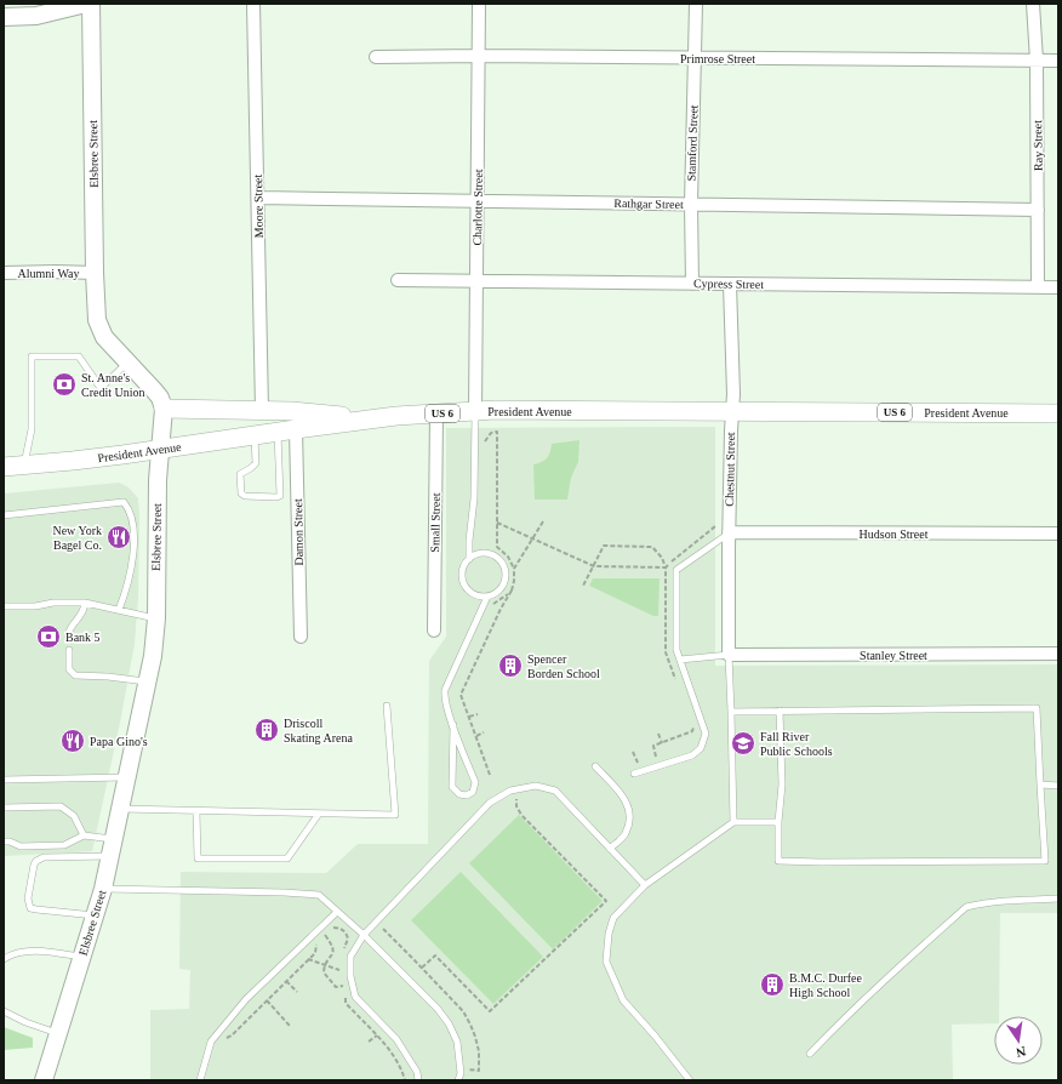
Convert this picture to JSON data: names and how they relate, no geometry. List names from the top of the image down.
{
  "streets": {
    "main road": ["President Avenue", "US 6"],
    "street": [
      "Primrose Street",
      "Stamford Street",
      "Ray Street",
      "Elsbree Street",
      "Rathgar Street",
      "Moore Street",
      "Charlotte Street",
      "Alumni Way",
      "Cypress Street",
      "Chestnut Street",
      "Small Street",
      "Damon Street",
      "Hudson Street",
      "Stanley Street"
    ]
  },
  "crossings": [
    ["Primrose Street", "Stamford Street"],
    ["Primrose Street", "Ray Street"],
    ["Primrose Street", "Charlotte Street"],
    ["Stamford Street", "Rathgar Street"],
    ["Stamford Street", "Cypress Street"],
    ["Ray Street", "Rathgar Street"],
    ["Ray Street", "Cypress Street"],
    ["Elsbree Street", "Alumni Way"],
    ["Elsbree Street", "President Avenue"],
    ["Rathgar Street", "Moore Street"],
    ["Rathgar Street", "Charlotte Street"],
    ["Charlotte Street", "Cypress Street"],
    ["Charlotte Street", "President Avenue"],
    ["Cypress Street", "Chestnut Street"],
    ["President Avenue", "Chestnut Street"],
    ["President Avenue", "Small Street"],
    ["President Avenue", "Damon Street"],
    ["Chestnut Street", "Hudson Street"],
    ["Chestnut Street", "Stanley Street"]
  ],
  "places": {
    "bank": ["St. Anne's Credit Union", "Bank 5"],
    "restaurant": ["New York Bagel Co.", "Papa Gino's"],
    "building": ["Spencer Borden School", "Driscoll Skating Arena", "B.M.C. Durfee High School"],
    "school or university": ["Fall River Public Schools"]
  },
  "north": "bottom"
}
